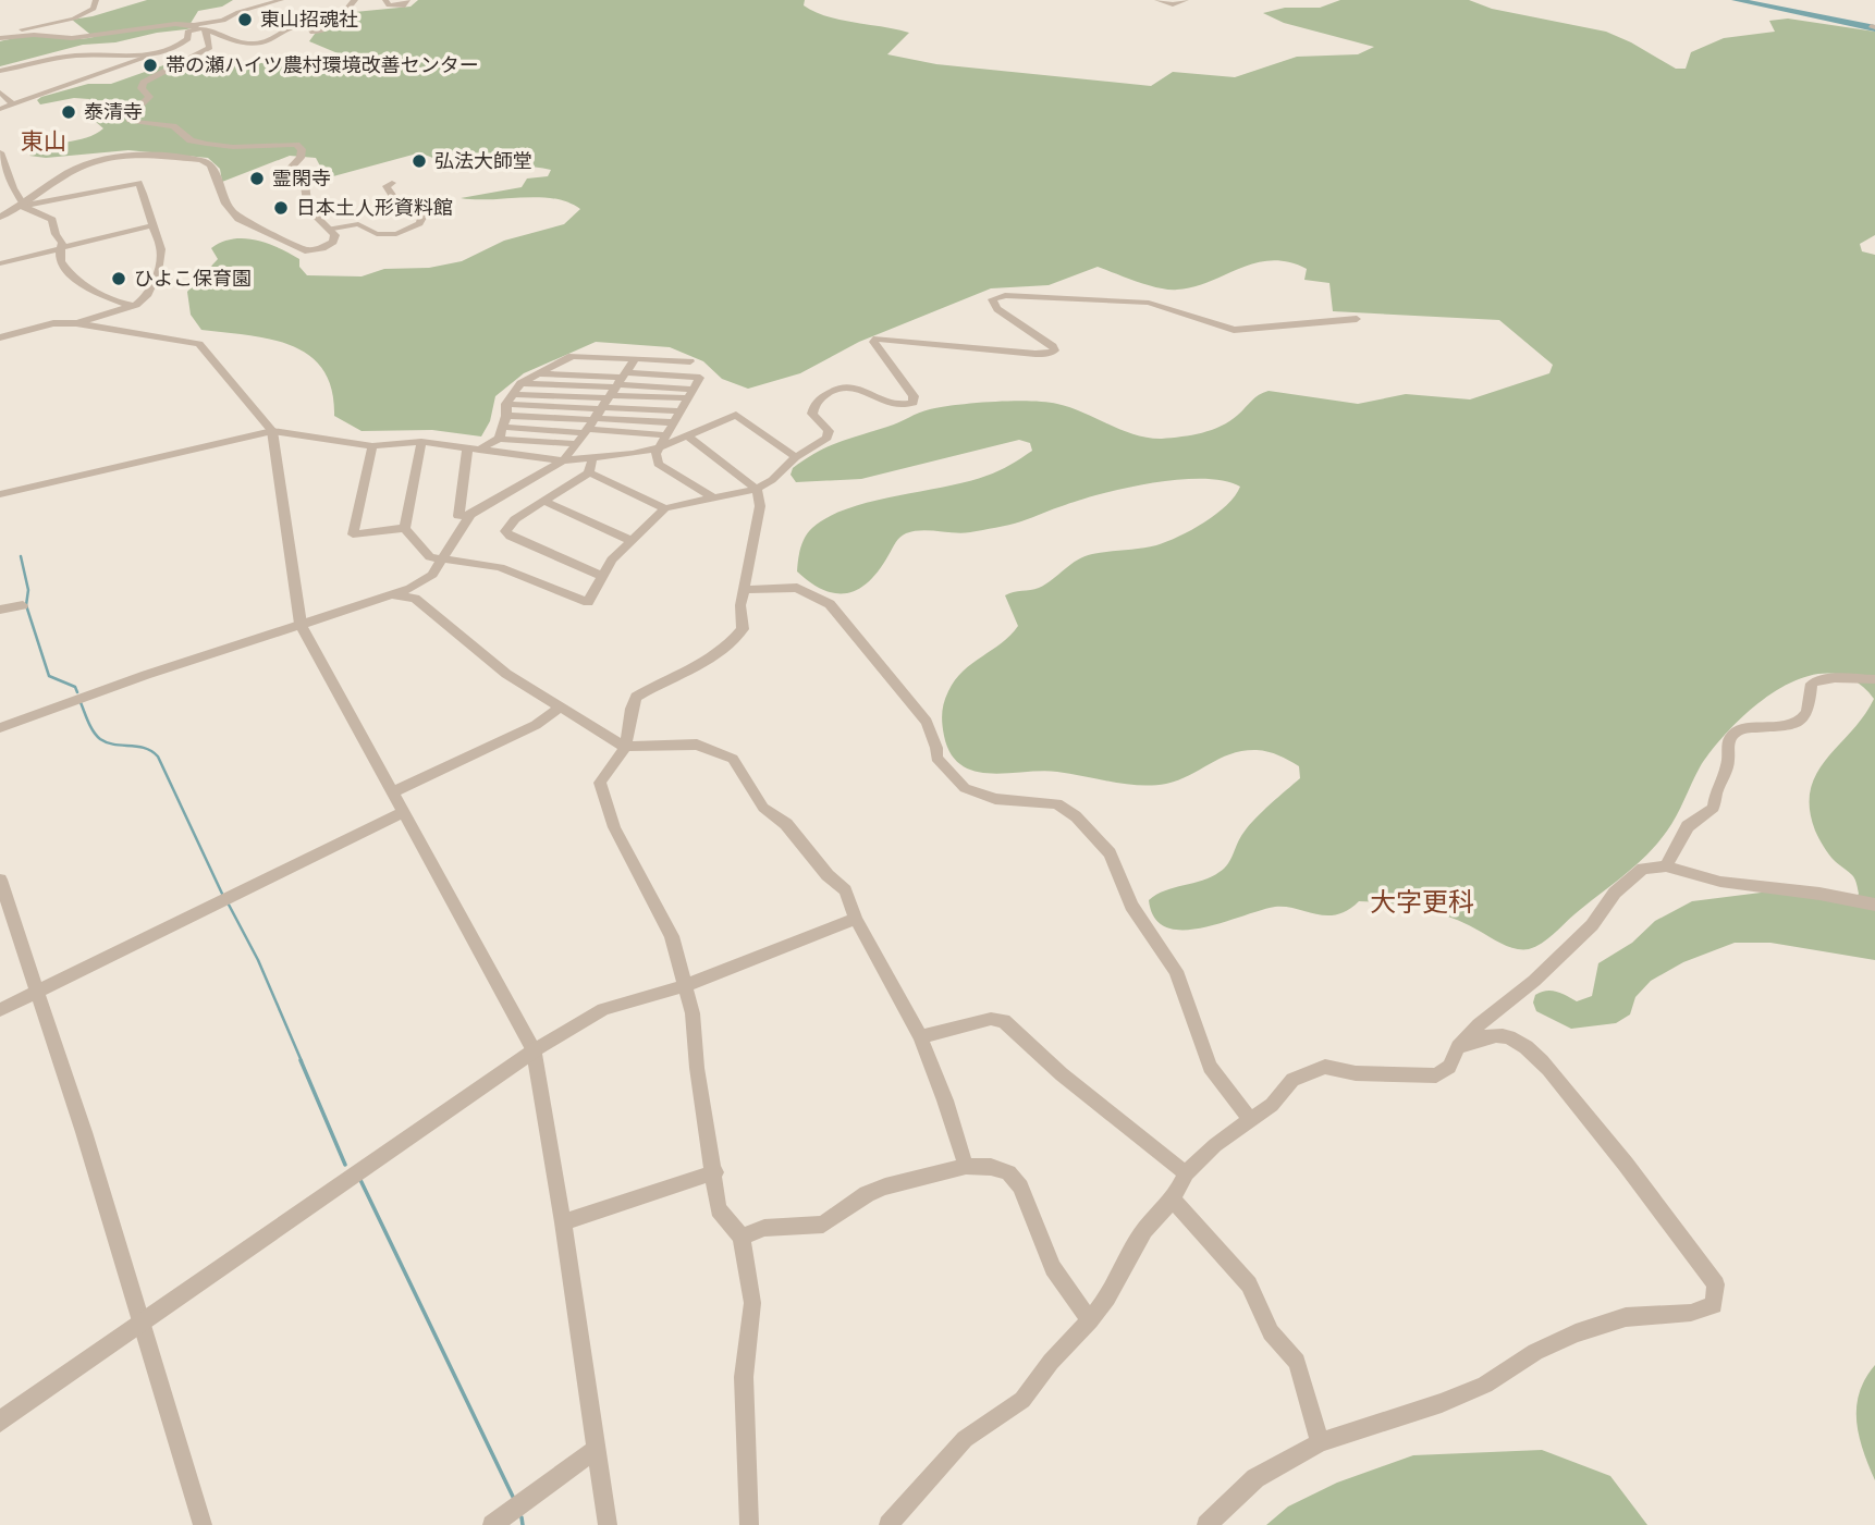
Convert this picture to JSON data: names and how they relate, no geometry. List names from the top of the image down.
{
  "districts": ["東山", "大字更科"],
  "places": [
    "東山招魂社",
    "帯の瀬ハイツ農村環境改善センター",
    "泰清寺",
    "弘法大師堂",
    "霊閑寺",
    "日本土人形資料館",
    "ひよこ保育園"
  ]
}
